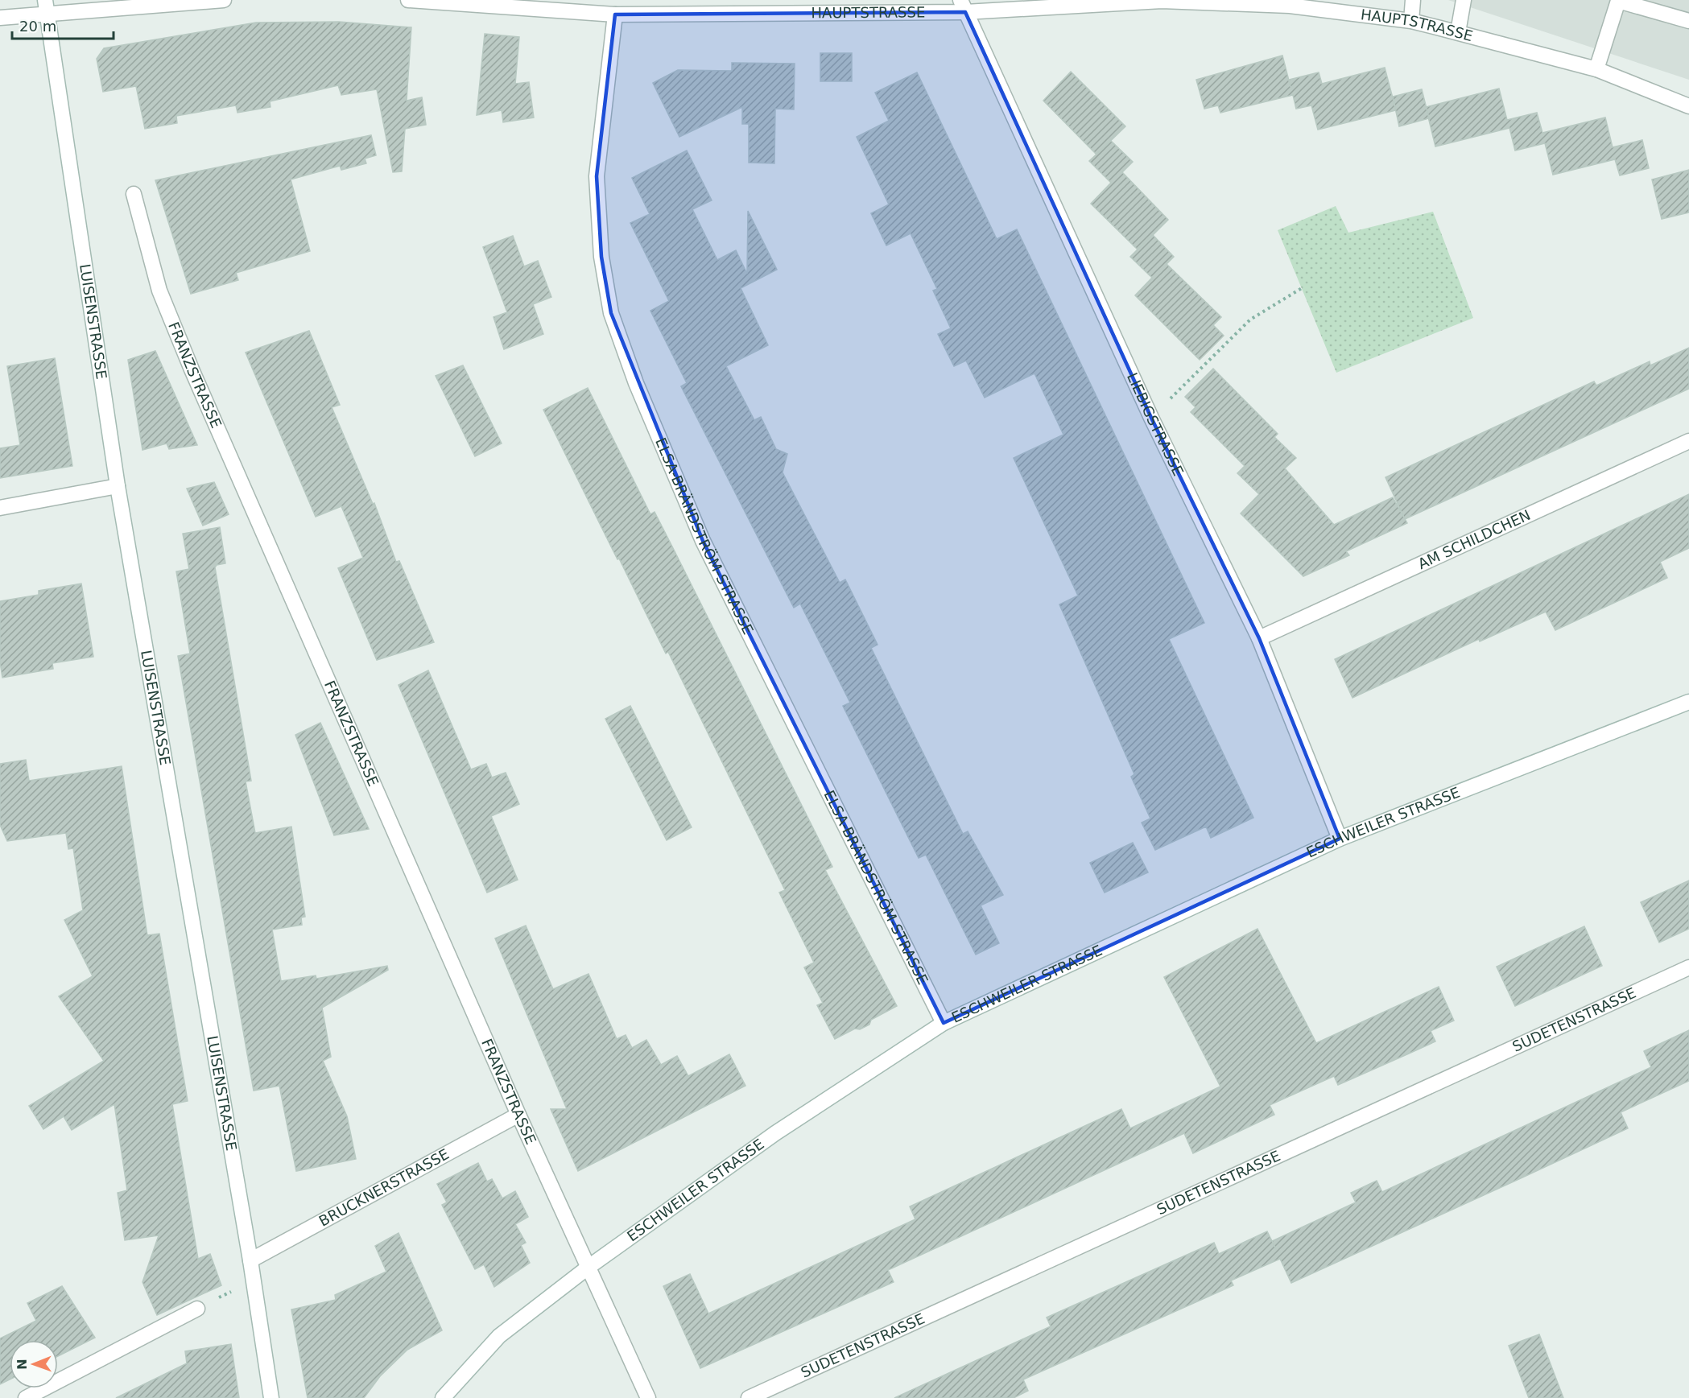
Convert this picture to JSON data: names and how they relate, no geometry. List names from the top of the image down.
{
  "streets": {
    "street": [
      "HAUPTSTRASSE",
      "LUISENSTRASSE",
      "FRANZSTRASSE",
      "LIEBIGSTRASSE",
      "ELSA-BRÄNDSTRÖM-STRASSE",
      "AM SCHILDCHEN",
      "ESCHWEILER STRASSE",
      "SUDETENSTRASSE",
      "BRUCKNERSTRASSE"
    ]
  },
  "crossings": [
    ["HAUPTSTRASSE", "LIEBIGSTRASSE"],
    ["HAUPTSTRASSE", "ELSA-BRÄNDSTRÖM-STRASSE"],
    ["LUISENSTRASSE", "BRUCKNERSTRASSE"],
    ["FRANZSTRASSE", "ESCHWEILER STRASSE"],
    ["FRANZSTRASSE", "BRUCKNERSTRASSE"],
    ["LIEBIGSTRASSE", "AM SCHILDCHEN"],
    ["LIEBIGSTRASSE", "ESCHWEILER STRASSE"],
    ["ELSA-BRÄNDSTRÖM-STRASSE", "ESCHWEILER STRASSE"]
  ],
  "scale_bar": "20 m",
  "north": "left"
}
